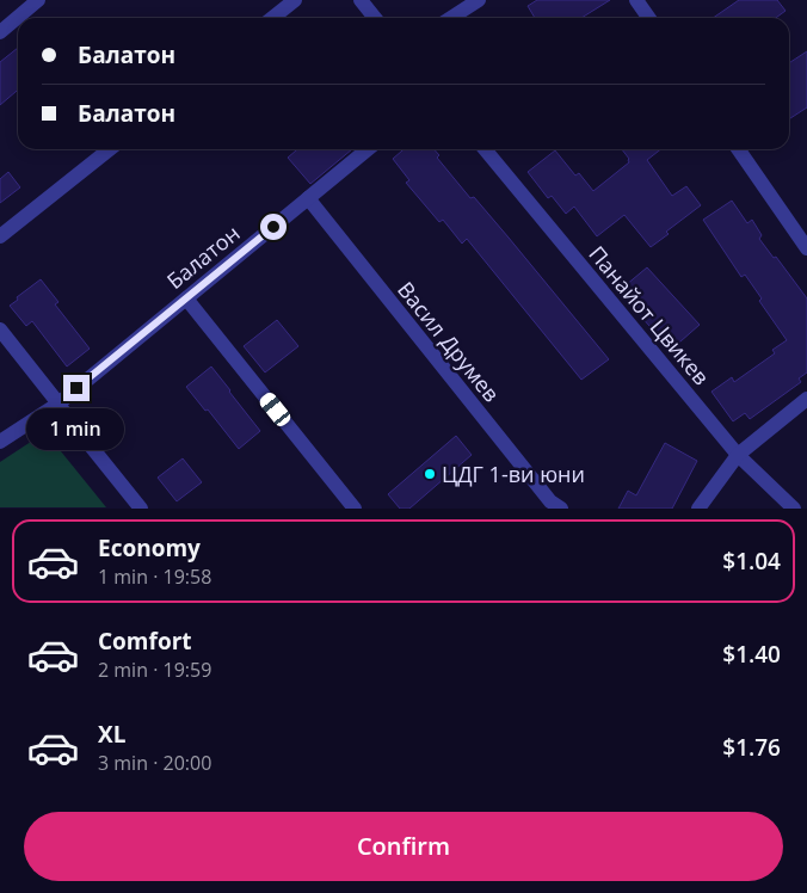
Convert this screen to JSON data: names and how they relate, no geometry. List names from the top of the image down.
{
  "streets": {
    "street": ["Балатон", "Панайот Цвикев", "Васил Друмев"]
  },
  "crossings": [
    ["Балатон", "Васил Друмев"]
  ],
  "places": ["ЦДГ 1-ви юни"],
  "page": {
    "banner": ["Балатон", "Балатон"],
    "bubble": "1 min",
    "list": [
      {
        "name": "Economy",
        "note": "1 min · 19:58",
        "value": "$1.04"
      },
      {
        "name": "Comfort",
        "note": "2 min · 19:59",
        "value": "$1.40"
      },
      {
        "name": "XL",
        "note": "3 min · 20:00",
        "value": "$1.76"
      }
    ],
    "buttons": "Confirm"
  }
}
